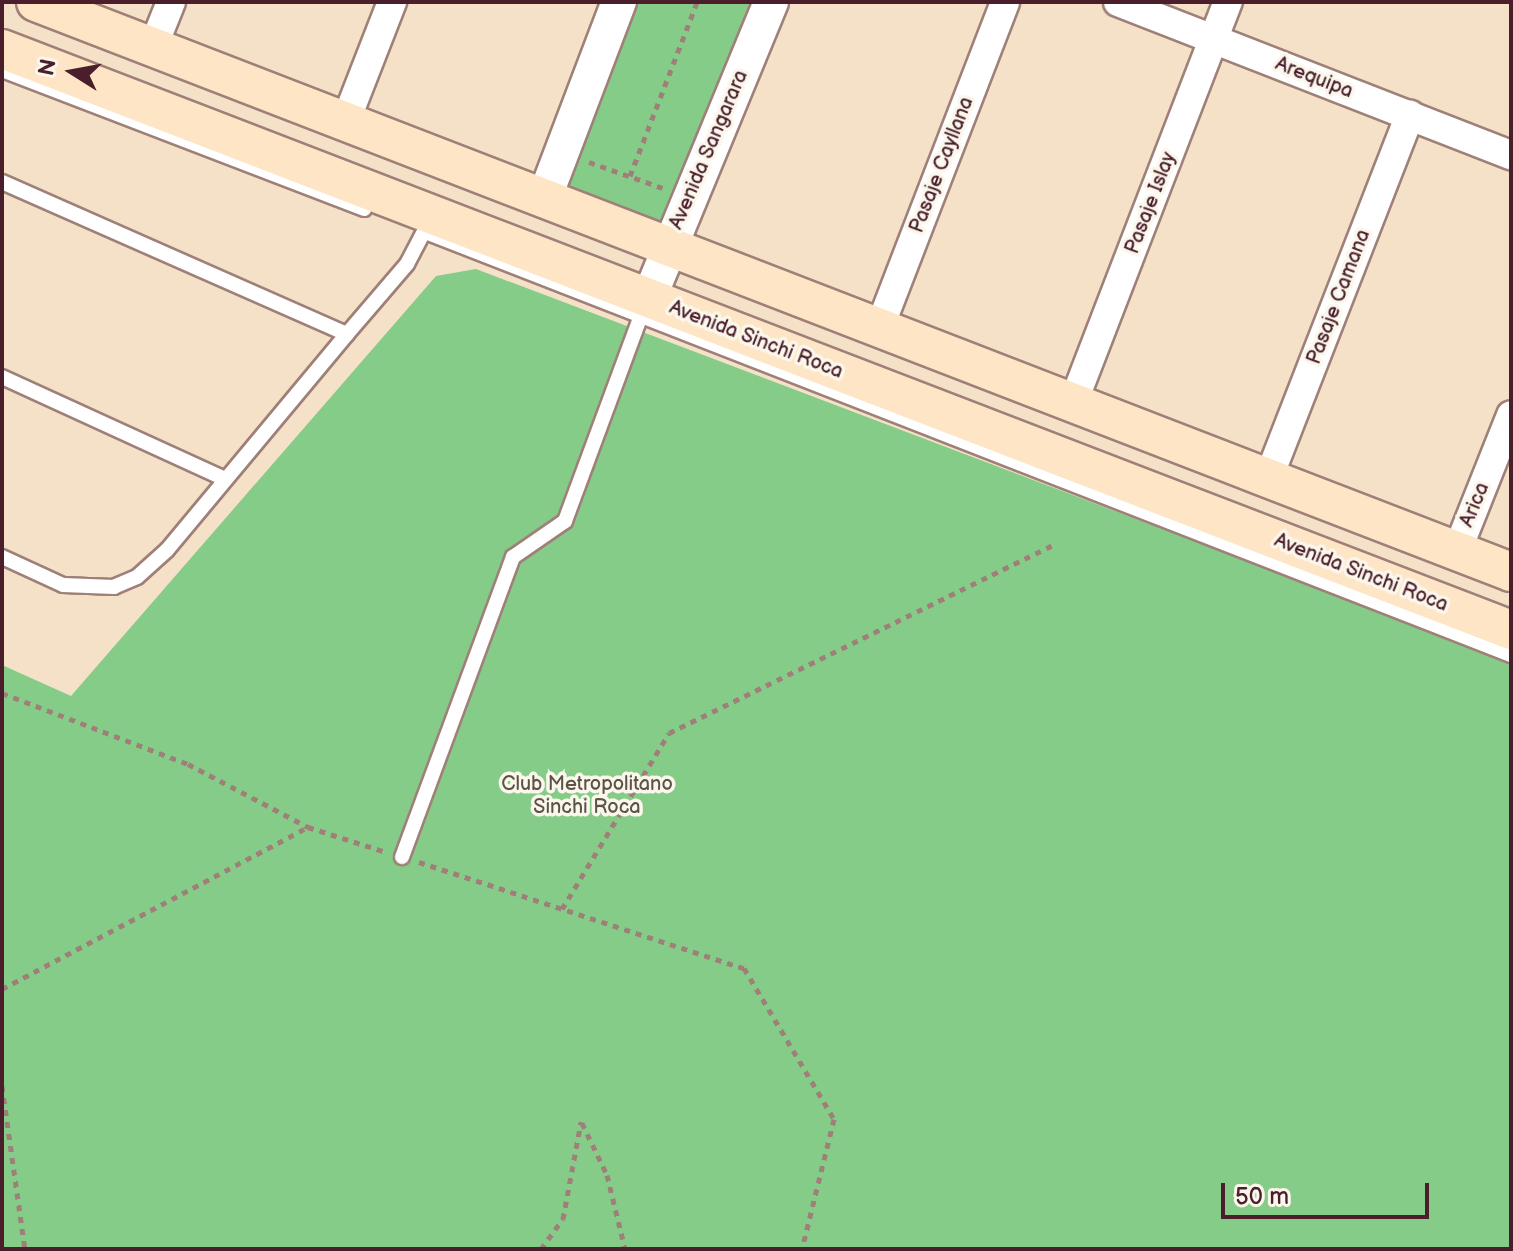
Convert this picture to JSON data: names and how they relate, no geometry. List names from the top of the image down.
{
  "streets": {
    "main road": ["Avenida Sinchi Roca"],
    "street": [
      "Arequipa",
      "Avenida Sangarara",
      "Pasaje Cayllana",
      "Pasaje Islay",
      "Pasaje Camana",
      "Arica"
    ]
  },
  "crossings": [
    ["Arequipa", "Pasaje Islay"],
    ["Arequipa", "Pasaje Camana"],
    ["Avenida Sangarara", "Avenida Sinchi Roca"]
  ],
  "parks": ["Club Metropolitano Sinchi Roca"],
  "scale_bar": "50 m",
  "north": "left"
}
